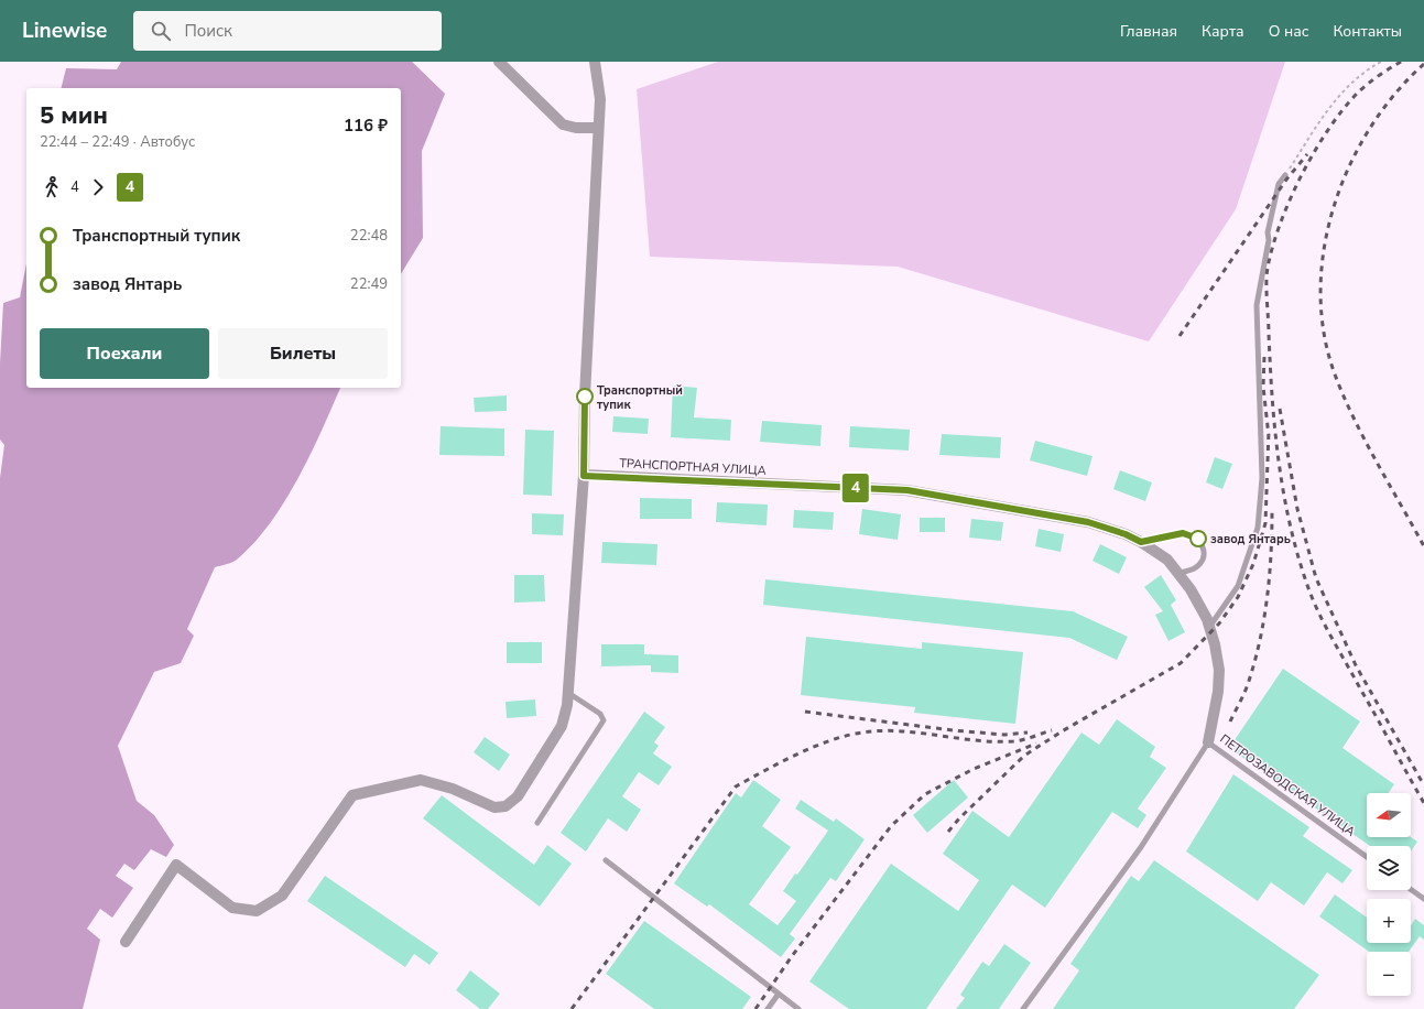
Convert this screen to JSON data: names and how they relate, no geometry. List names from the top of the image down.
{
  "streets": {
    "street": ["ТРАНСПОРТНАЯ УЛИЦА"],
    "lane": ["ПЕТРОЗАВОДСКАЯ УЛИЦА"]
  },
  "places": ["Транспортный тупик", "завод Янтарь"],
  "lines": ["bus line 4"],
  "north": "left",
  "page": {
    "header": "Linewise",
    "search": "Поиск",
    "nav": [
      "Главная",
      "Карта",
      "О нас",
      "Контакты"
    ],
    "on_map": "4",
    "heading": ["5 мин", "22:44 – 22:49 · Автобус", "116 ₽"],
    "legs": ["4", "4"],
    "list": [
      {
        "name": "Транспортный тупик",
        "value": "22:48"
      },
      {
        "name": "завод Янтарь",
        "value": "22:49"
      }
    ],
    "buttons": ["Поехали", "Билеты"],
    "map_buttons": ["+", "−"]
  }
}
